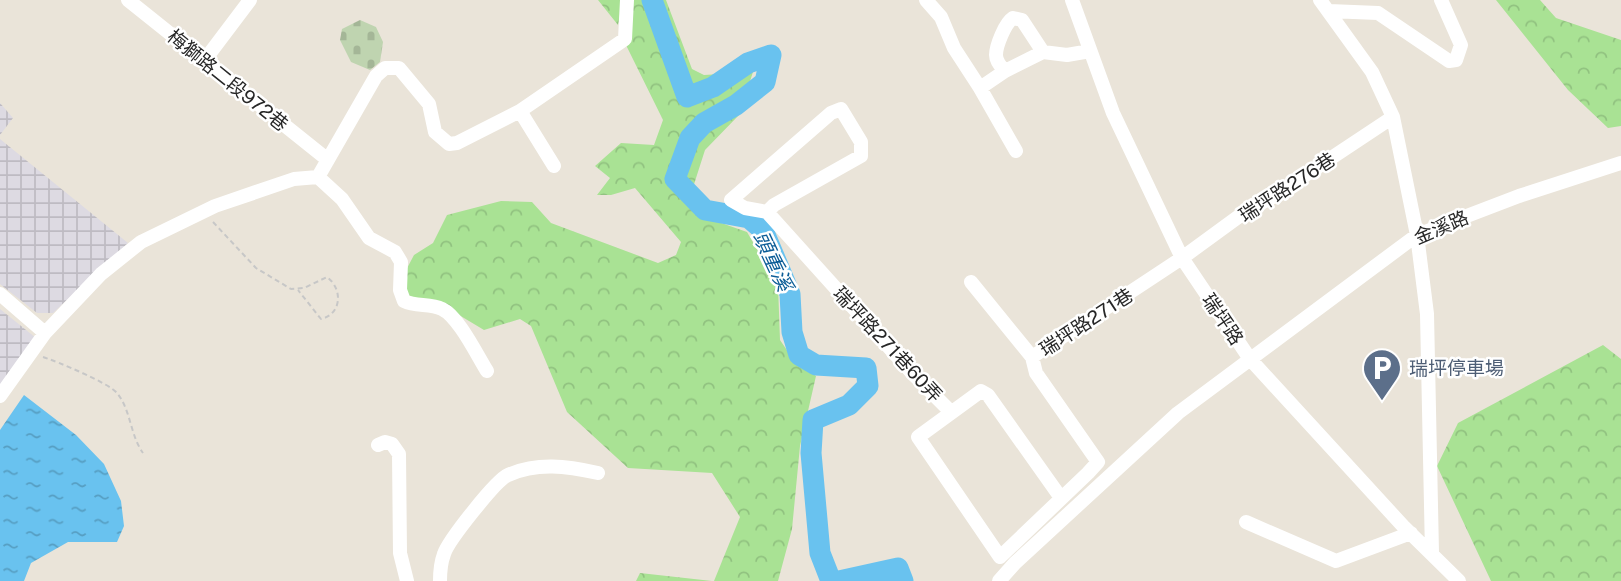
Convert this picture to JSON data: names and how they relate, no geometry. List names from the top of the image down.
{
  "streets": {
    "street": [
      "梅獅路二段972巷",
      "瑞坪路276巷",
      "金溪路",
      "瑞坪路",
      "瑞坪路271巷",
      "瑞坪路271巷60弄"
    ]
  },
  "crossings": [
    ["瑞坪路276巷", "瑞坪路"],
    ["瑞坪路276巷", "瑞坪路271巷"],
    ["金溪路", "瑞坪路"],
    ["瑞坪路", "瑞坪路271巷"],
    ["瑞坪路271巷", "瑞坪路271巷60弄"]
  ],
  "water": ["頭重溪"],
  "places": {
    "parking": ["瑞坪停車場"]
  }
}
